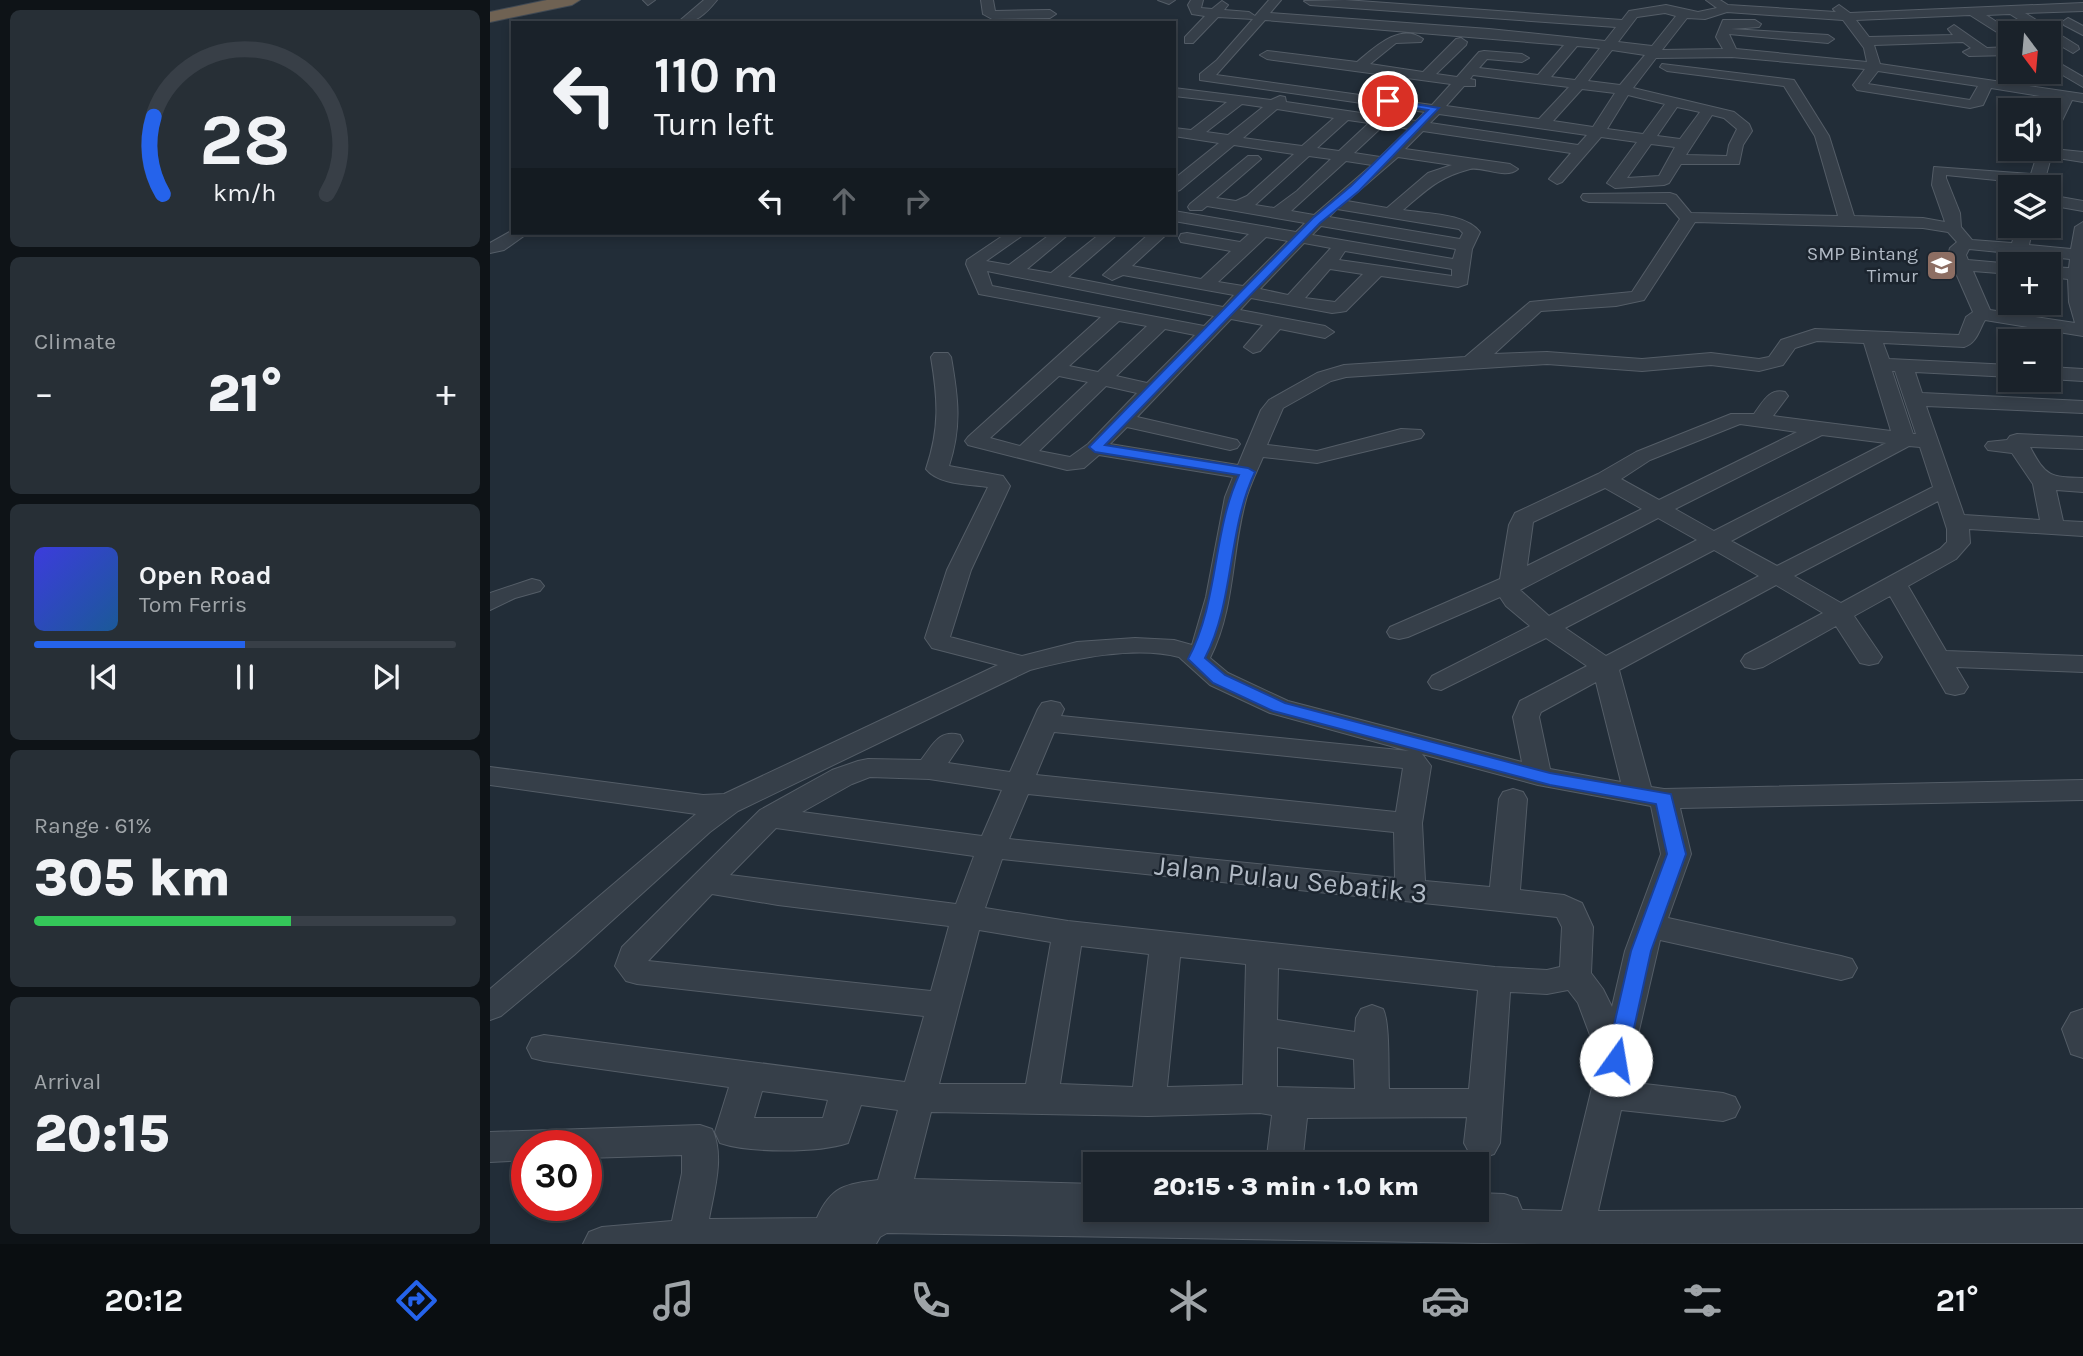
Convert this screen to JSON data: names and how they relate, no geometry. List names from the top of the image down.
{
  "streets": {
    "street": ["Jalan Pulau Sebatik 3"]
  },
  "places": {
    "school or university": ["SMP Bintang Timur"]
  },
  "north": "bottom",
  "page": {
    "map_buttons": ["+", "−"],
    "turn": ["110 m", "Turn left"],
    "tile": [
      "Climate",
      ["Range · 61%", "305 km"],
      ["Arrival", "20:15"]
    ],
    "heat": ["−", "21°", "+"],
    "song": ["Open Road", "Tom Ferris"],
    "limit": "30",
    "trip": "20:15 · 3 min · 1.0 km",
    "tabs": ["20:12", "21°"],
    "gauge": ["28", "km/h"]
  }
}
